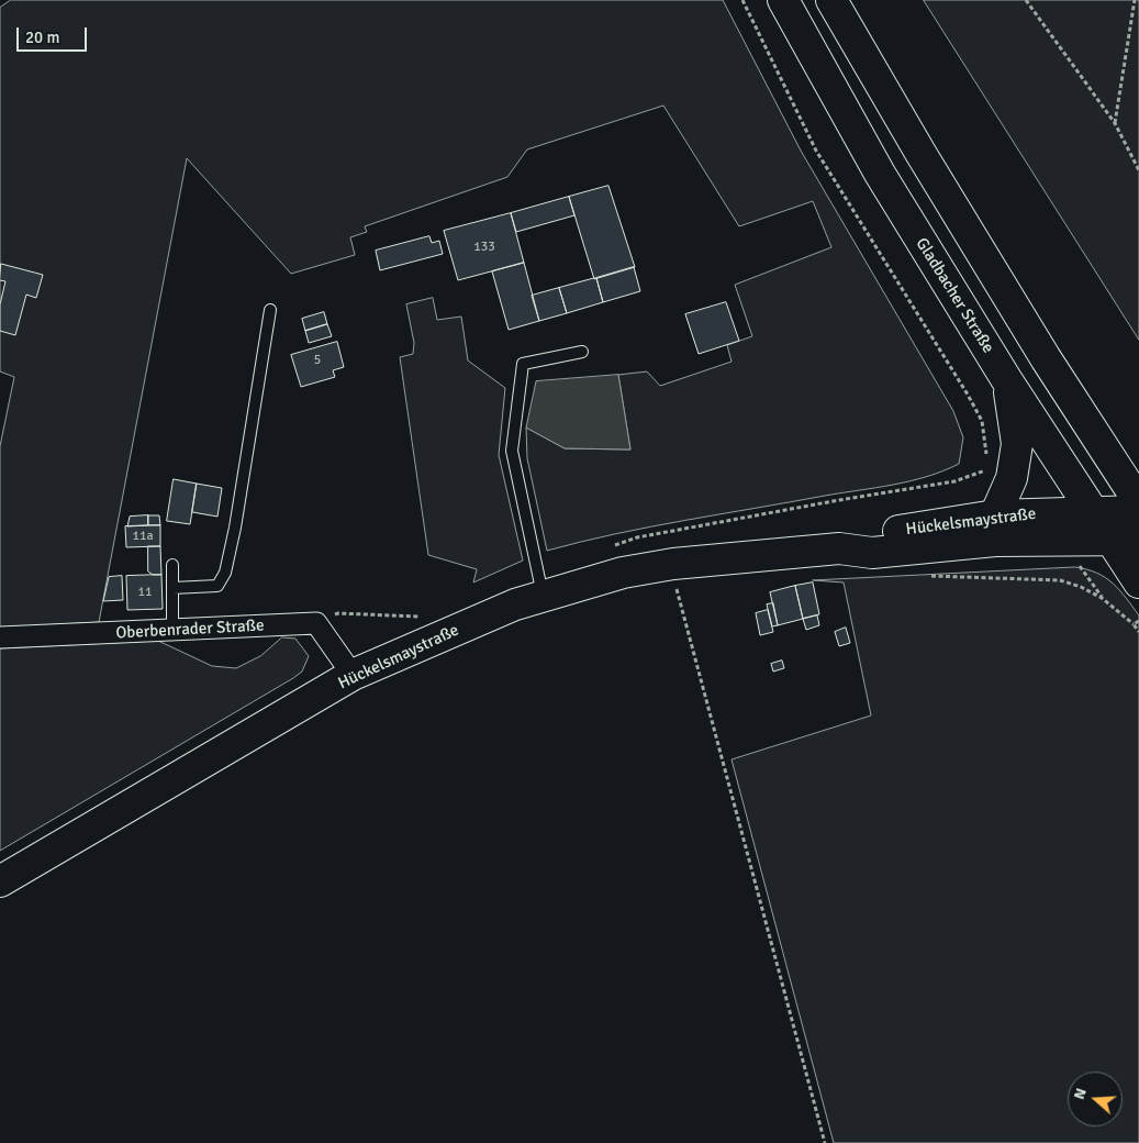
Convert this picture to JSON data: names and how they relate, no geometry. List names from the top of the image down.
{
  "streets": {
    "main road": ["Gladbacher Straße", "Hückelsmaystraße"],
    "street": ["Oberbenrader Straße"]
  },
  "crossings": [
    ["Gladbacher Straße", "Hückelsmaystraße"],
    ["Hückelsmaystraße", "Oberbenrader Straße"]
  ],
  "house_numbers": [
    "133",
    "5",
    "11a",
    "11"
  ],
  "scale_bar": "20 m",
  "north": "left"
}
